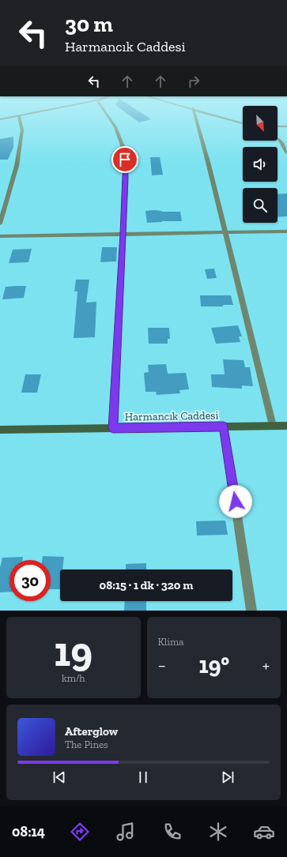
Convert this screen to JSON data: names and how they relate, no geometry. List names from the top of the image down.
{
  "streets": {
    "street": ["Harmancık Caddesi"]
  },
  "north": "bottom right",
  "page": {
    "turn": ["30 m", "Harmancık Caddesi"],
    "limit": "30",
    "trip": "08:15 · 1 dk · 320 m",
    "tile": [
      ["19", "km/h"],
      "Klima"
    ],
    "heat": ["−", "19°", "+"],
    "song": ["Afterglow", "The Pines"],
    "tabs": "08:14"
  }
}
